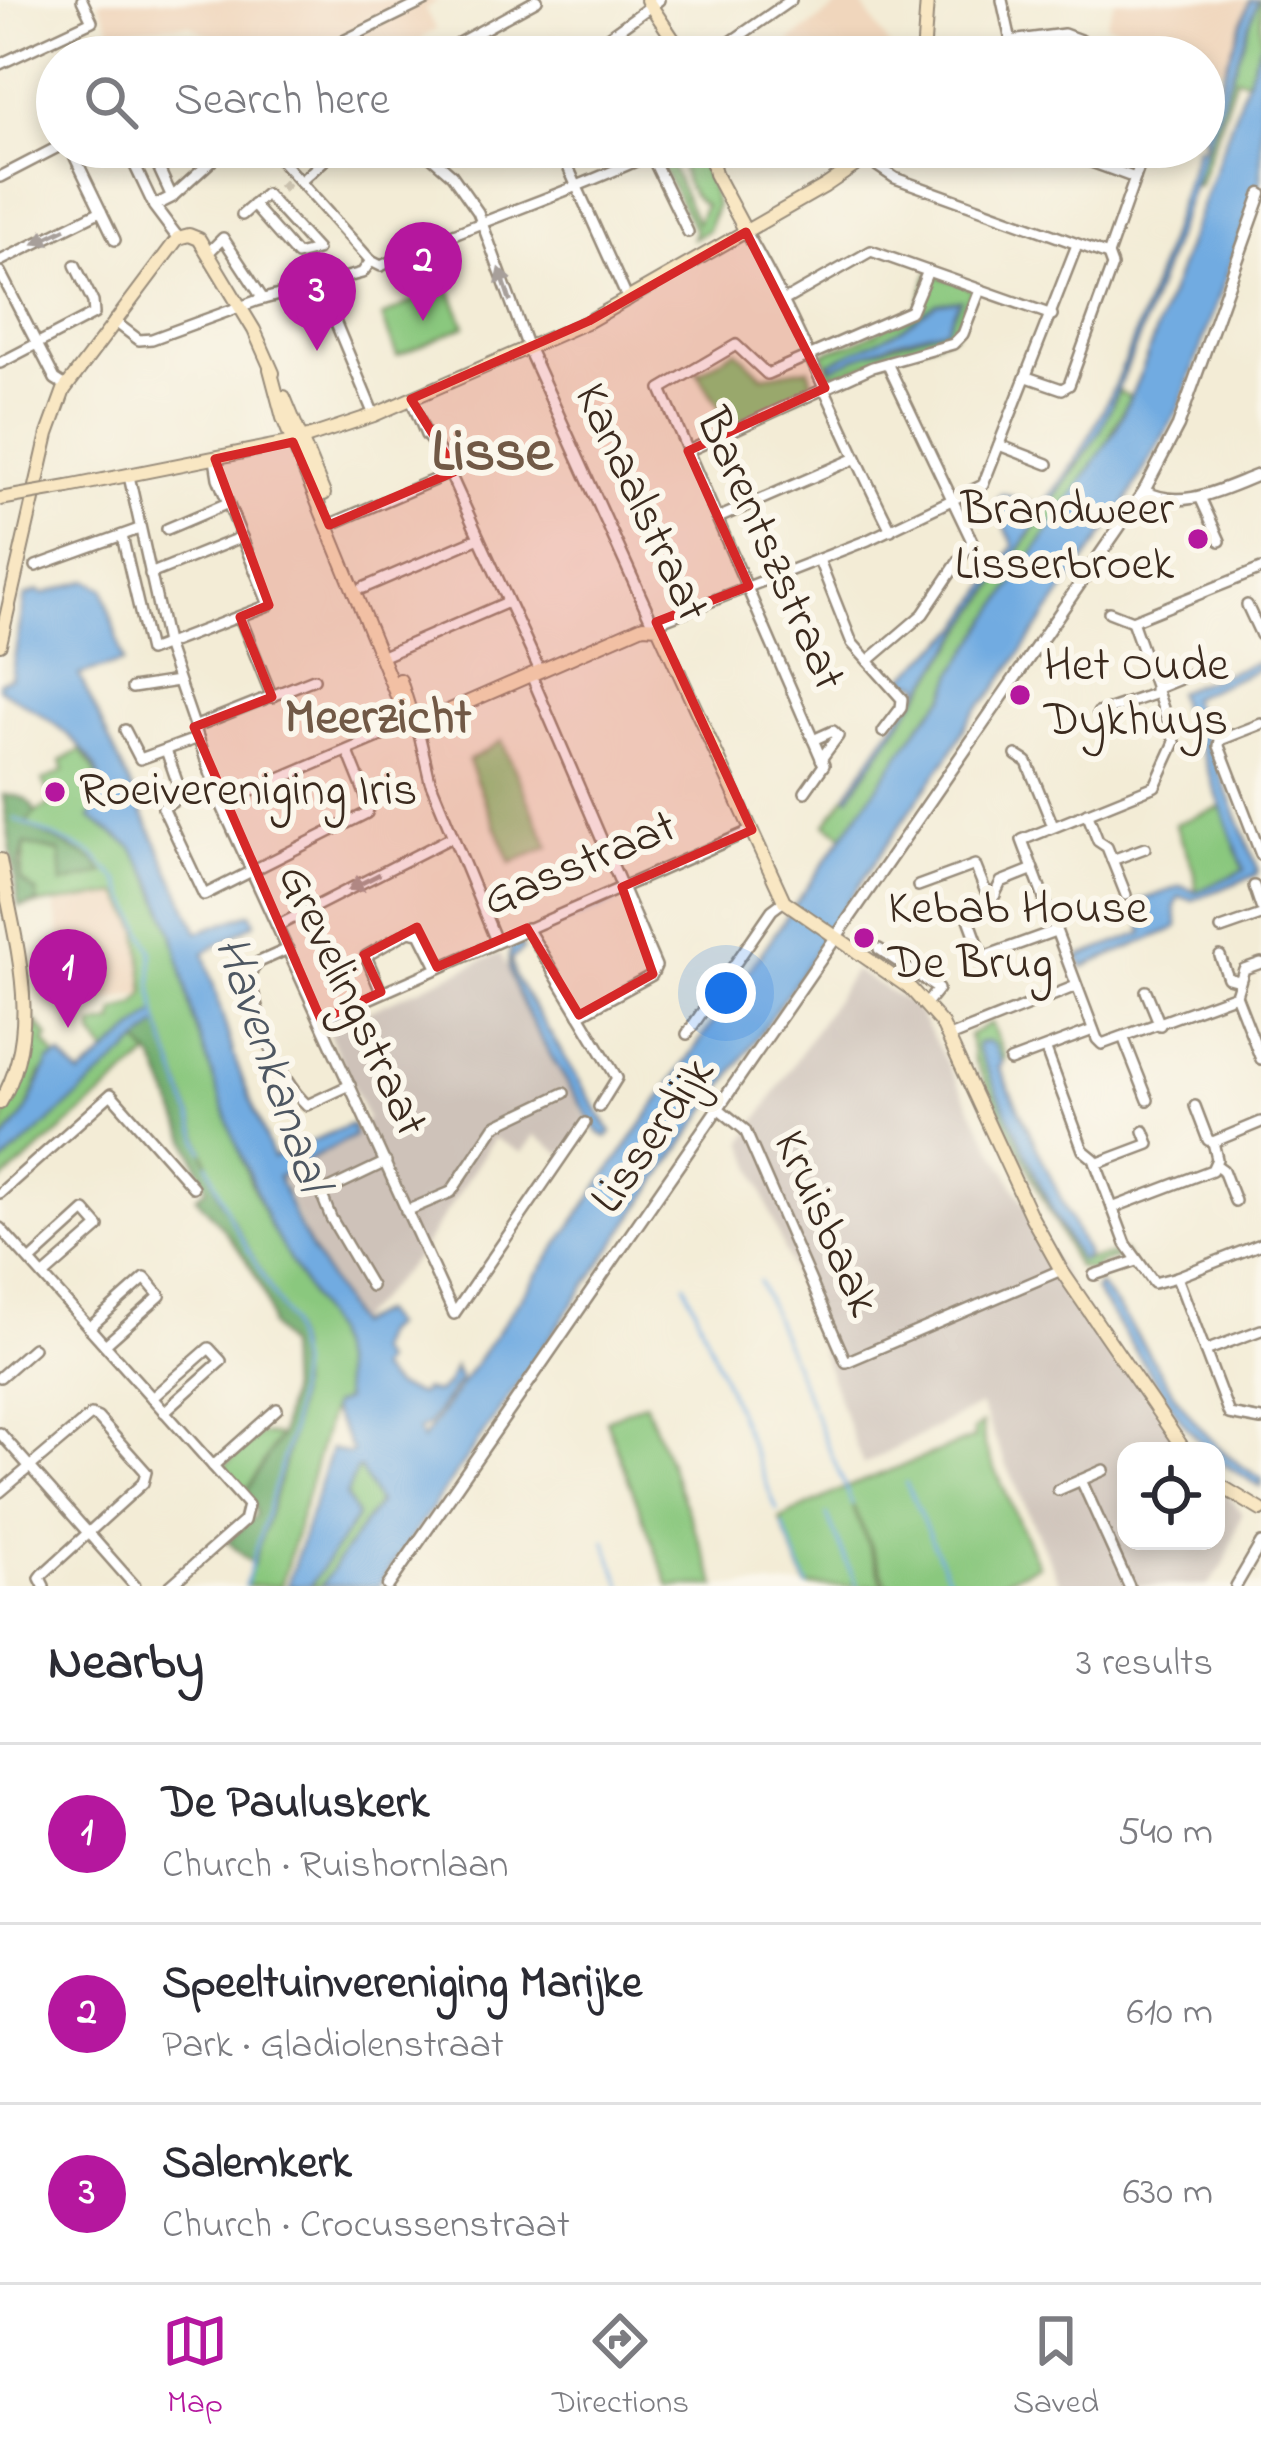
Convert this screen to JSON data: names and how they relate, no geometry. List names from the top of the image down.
{
  "streets": {
    "main road": ["Kanaalstraat"],
    "street": [
      "Barentszstraat",
      "Gasstraat",
      "Grevelingstraat",
      "Lisserdijk",
      "Kruisbaak"
    ]
  },
  "crossings": [
    ["Kanaalstraat", "Gasstraat"],
    ["Gasstraat", "Grevelingstraat"],
    ["Lisserdijk", "Kruisbaak"]
  ],
  "districts": ["Lisse", "Meerzicht"],
  "water": ["Havenkanaal"],
  "places": [
    "Brandweer Lisserbroek",
    "Het Oude Dykhuys",
    "Roeivereniging Iris",
    "Kebab House De Brug"
  ],
  "page": {
    "search": "Search here",
    "pins": ["2", "3", "1"],
    "heading": ["Nearby", "3 results"],
    "list": [
      {
        "mark": "1",
        "name": "De Pauluskerk",
        "note": "Church · Ruishornlaan",
        "value": "540 m"
      },
      {
        "mark": "2",
        "name": "Speeltuinvereniging Marijke",
        "note": "Park · Gladiolenstraat",
        "value": "610 m"
      },
      {
        "mark": "3",
        "name": "Salemkerk",
        "note": "Church · Crocussenstraat",
        "value": "630 m"
      }
    ],
    "nav": ["Map", "Directions", "Saved"]
  }
}
